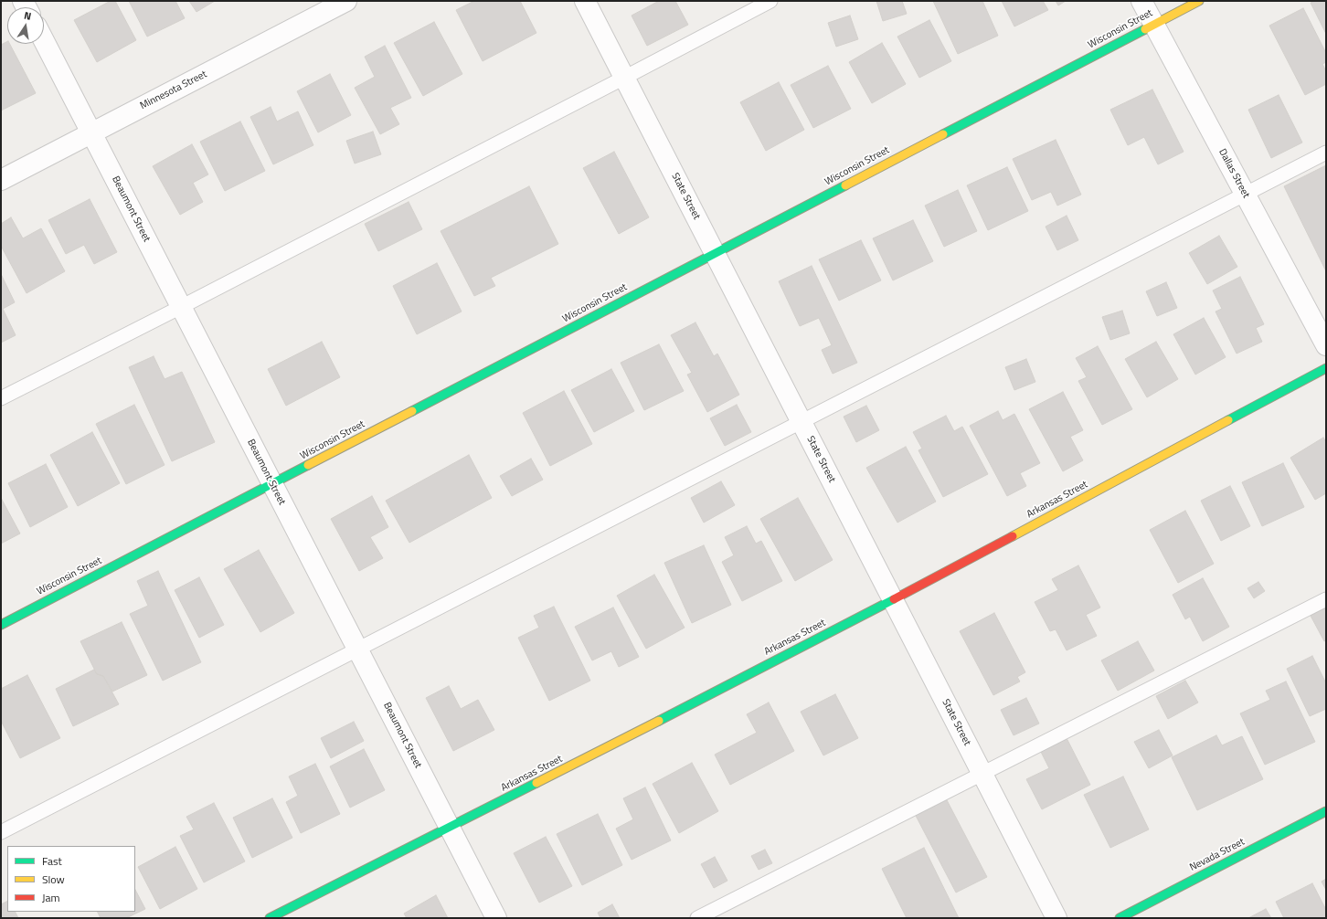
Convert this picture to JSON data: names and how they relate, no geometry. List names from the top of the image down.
{
  "streets": {
    "street": [
      "Wisconsin Street",
      "Minnesota Street",
      "Dallas Street",
      "State Street",
      "Beaumont Street",
      "Arkansas Street",
      "Nevada Street"
    ]
  },
  "crossings": [
    ["Wisconsin Street", "Dallas Street"],
    ["Wisconsin Street", "State Street"],
    ["Wisconsin Street", "Beaumont Street"],
    ["Minnesota Street", "Beaumont Street"],
    ["State Street", "Arkansas Street"],
    ["Beaumont Street", "Arkansas Street"]
  ],
  "legend": ["Fast", "Slow", "Jam"],
  "north": "top"
}
